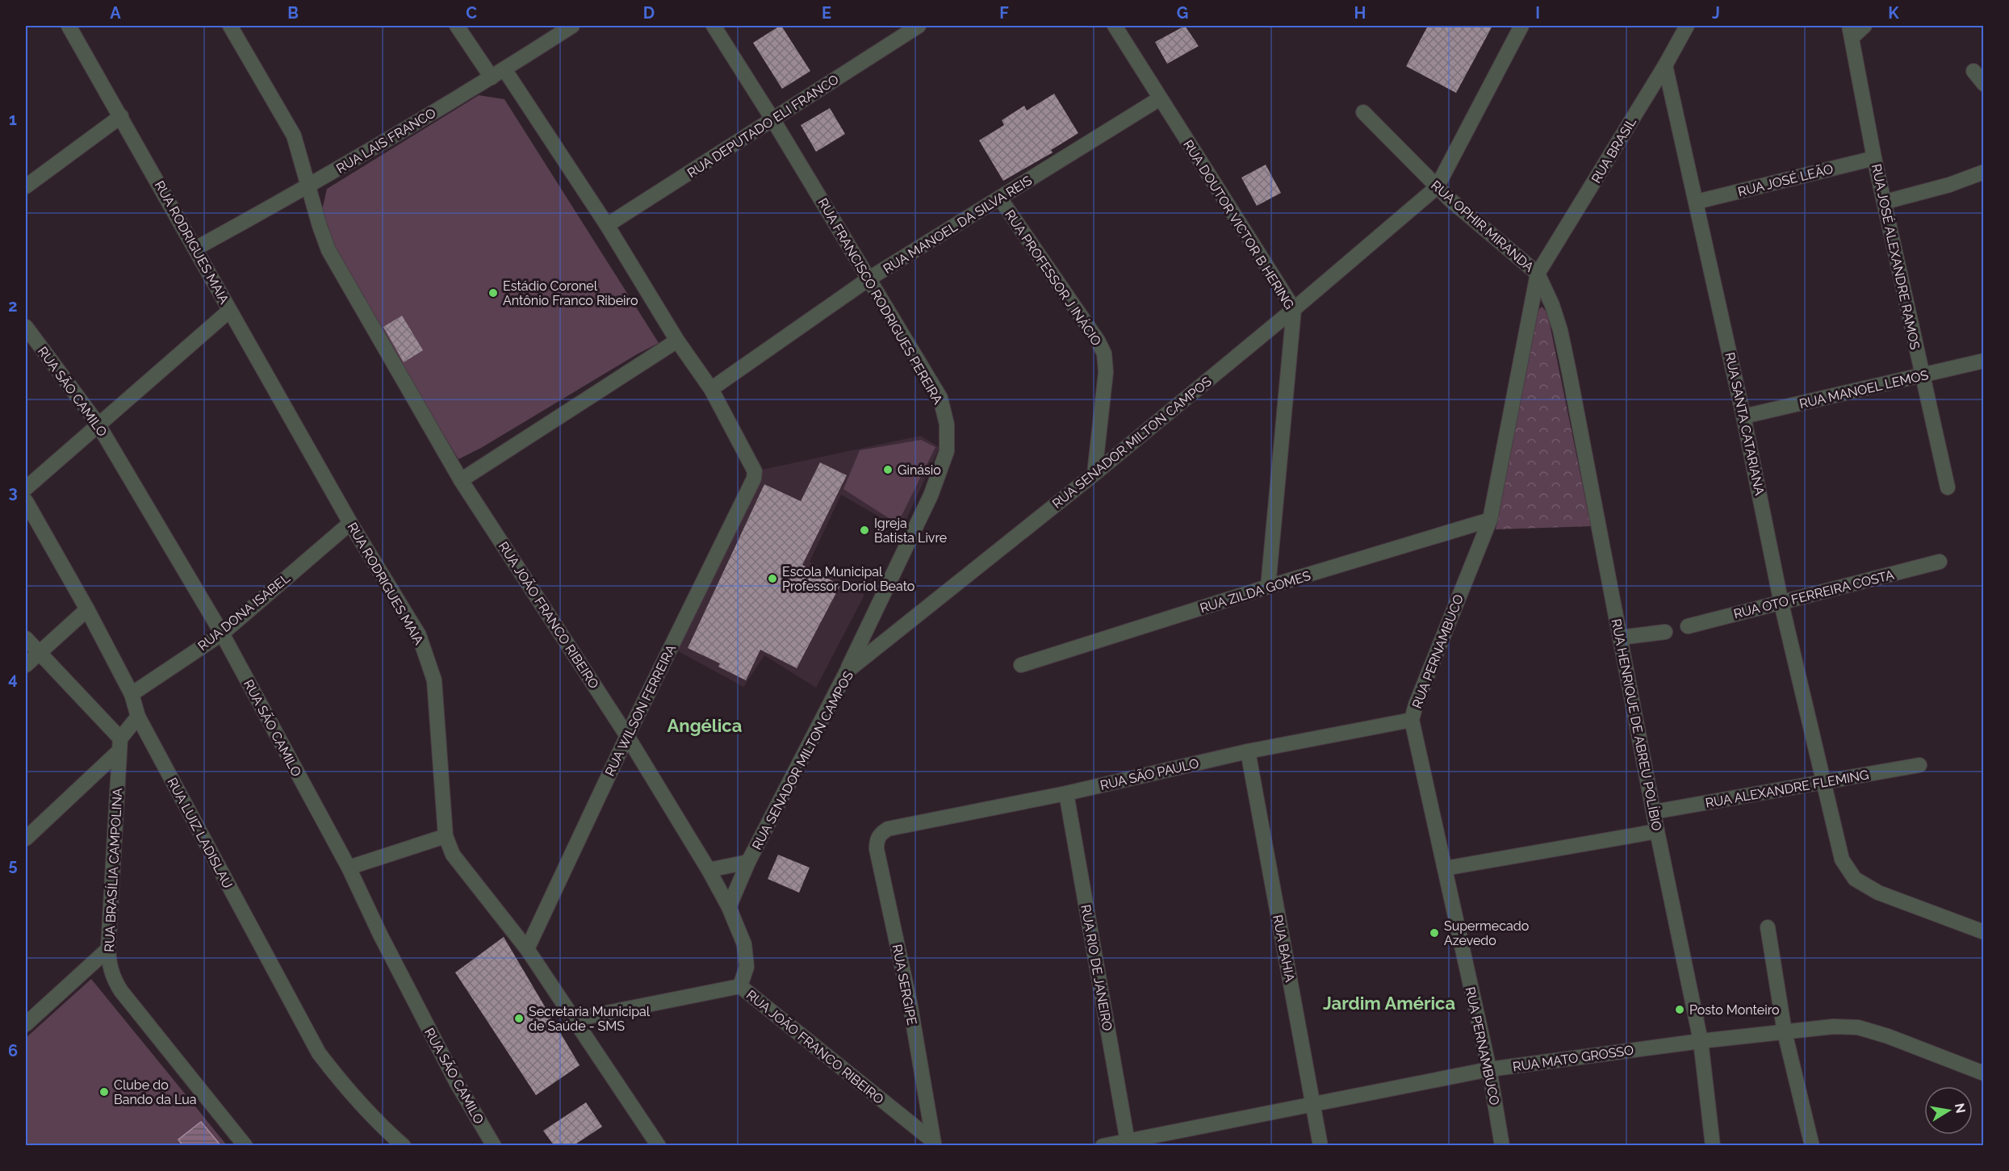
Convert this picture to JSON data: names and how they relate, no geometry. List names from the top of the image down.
{
  "streets": {
    "street": [
      "RUA DEPUTADO ELI FRANCO",
      "RUA LAIS FRANCO",
      "RUA BRASIL",
      "RUA JOSÉ LEÃO",
      "RUA MANOEL DA SILVA REIS",
      "RUA DOUTOR VICTOR B HERING",
      "RUA OPHIR MIRANDA",
      "RUA RODRIGUES MAIA",
      "RUA JOSÉ ALEXANDRE RAMOS",
      "RUA PROFESSOR J INÁCIO",
      "RUA FRANCISCO RODRIGUES PEREIRA",
      "RUA MANOEL LEMOS",
      "RUA SÃO CAMILO",
      "RUA SANTA CATARIANA",
      "RUA SENADOR MILTON CAMPOS",
      "RUA ZILDA GOMES",
      "RUA OTO FERREIRA COSTA",
      "RUA DONA ISABEL",
      "RUA JOÃO FRANCO RIBEIRO",
      "RUA PERNAMBUCO",
      "RUA WILSON FERREIRA",
      "RUA HENRIQUE DE ABREU POLÍBIO",
      "RUA SÃO PAULO",
      "RUA ALEXANDRE FLEMING",
      "RUA LUIZ LADISLAU",
      "RUA BRASÍLIA CAMPOLINA",
      "RUA BAHIA",
      "RUA RIO DE JANEIRO",
      "RUA SERGIPE",
      "RUA MATO GROSSO"
    ]
  },
  "crossings": [
    ["RUA DEPUTADO ELI FRANCO", "RUA FRANCISCO RODRIGUES PEREIRA"],
    ["RUA LAIS FRANCO", "RUA RODRIGUES MAIA"],
    ["RUA LAIS FRANCO", "RUA JOÃO FRANCO RIBEIRO"],
    ["RUA BRASIL", "RUA OPHIR MIRANDA"],
    ["RUA BRASIL", "RUA SANTA CATARIANA"],
    ["RUA BRASIL", "RUA PERNAMBUCO"],
    ["RUA JOSÉ LEÃO", "RUA JOSÉ ALEXANDRE RAMOS"],
    ["RUA JOSÉ LEÃO", "RUA SANTA CATARIANA"],
    ["RUA MANOEL DA SILVA REIS", "RUA DOUTOR VICTOR B HERING"],
    ["RUA MANOEL DA SILVA REIS", "RUA PROFESSOR J INÁCIO"],
    ["RUA MANOEL DA SILVA REIS", "RUA FRANCISCO RODRIGUES PEREIRA"],
    ["RUA MANOEL DA SILVA REIS", "RUA WILSON FERREIRA"],
    ["RUA DOUTOR VICTOR B HERING", "RUA SENADOR MILTON CAMPOS"],
    ["RUA DOUTOR VICTOR B HERING", "RUA ZILDA GOMES"],
    ["RUA OPHIR MIRANDA", "RUA SENADOR MILTON CAMPOS"],
    ["RUA OPHIR MIRANDA", "RUA PERNAMBUCO"],
    ["RUA OPHIR MIRANDA", "RUA HENRIQUE DE ABREU POLÍBIO"],
    ["RUA RODRIGUES MAIA", "RUA DONA ISABEL"],
    ["RUA RODRIGUES MAIA", "RUA WILSON FERREIRA"],
    ["RUA JOSÉ ALEXANDRE RAMOS", "RUA MANOEL LEMOS"],
    ["RUA PROFESSOR J INÁCIO", "RUA SENADOR MILTON CAMPOS"],
    ["RUA FRANCISCO RODRIGUES PEREIRA", "RUA SENADOR MILTON CAMPOS"],
    ["RUA MANOEL LEMOS", "RUA SANTA CATARIANA"],
    ["RUA SÃO CAMILO", "RUA DONA ISABEL"],
    ["RUA SANTA CATARIANA", "RUA OTO FERREIRA COSTA"],
    ["RUA SANTA CATARIANA", "RUA ALEXANDRE FLEMING"],
    ["RUA SENADOR MILTON CAMPOS", "RUA JOÃO FRANCO RIBEIRO"],
    ["RUA ZILDA GOMES", "RUA PERNAMBUCO"],
    ["RUA DONA ISABEL", "RUA LUIZ LADISLAU"],
    ["RUA JOÃO FRANCO RIBEIRO", "RUA WILSON FERREIRA"],
    ["RUA JOÃO FRANCO RIBEIRO", "RUA SERGIPE"],
    ["RUA PERNAMBUCO", "RUA SÃO PAULO"],
    ["RUA PERNAMBUCO", "RUA MATO GROSSO"],
    ["RUA HENRIQUE DE ABREU POLÍBIO", "RUA ALEXANDRE FLEMING"],
    ["RUA HENRIQUE DE ABREU POLÍBIO", "RUA MATO GROSSO"],
    ["RUA SÃO PAULO", "RUA BAHIA"],
    ["RUA SÃO PAULO", "RUA RIO DE JANEIRO"],
    ["RUA SÃO PAULO", "RUA SERGIPE"],
    ["RUA BAHIA", "RUA MATO GROSSO"],
    ["RUA RIO DE JANEIRO", "RUA MATO GROSSO"]
  ],
  "districts": ["Angélica", "Jardim América"],
  "places": [
    "Estádio Coronel Antônio Franco Ribeiro",
    "Ginásio",
    "Igreja Batista Livre",
    "Escola Municipal Professor Doriol Beato",
    "Supermecado Azevedo",
    "Posto Monteiro",
    "Secretaria Municipal de Saúde - SMS",
    "Clube do Bando da Lua"
  ],
  "north": "right",
  "grid": {
    "columns": [
      "A",
      "B",
      "C",
      "D",
      "E",
      "F",
      "G",
      "H",
      "I",
      "J",
      "K"
    ],
    "rows": [
      "1",
      "2",
      "3",
      "4",
      "5",
      "6"
    ]
  }
}
